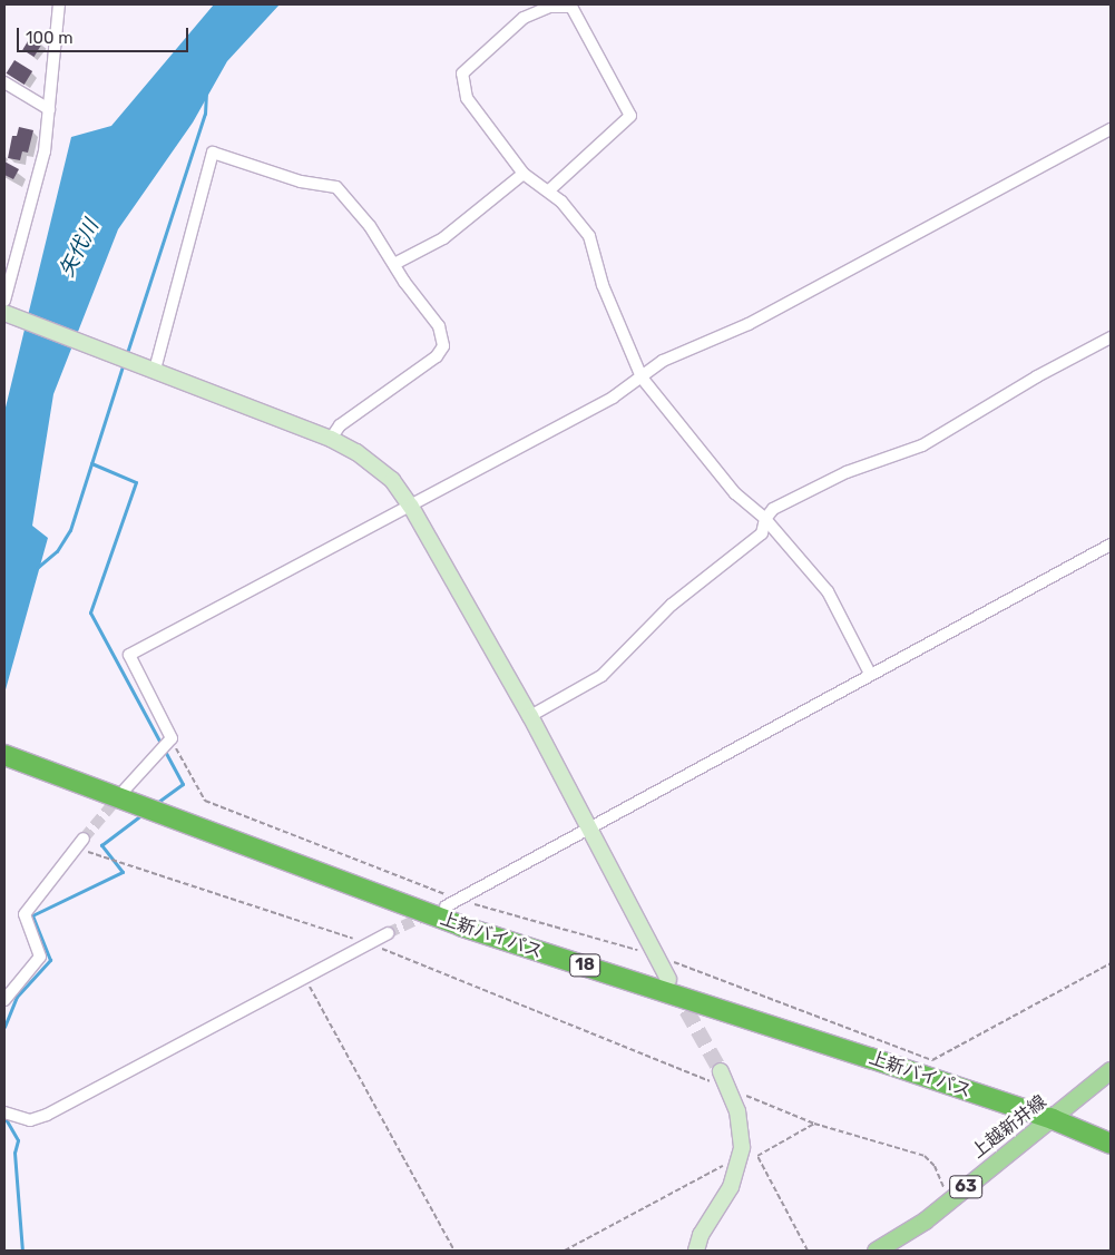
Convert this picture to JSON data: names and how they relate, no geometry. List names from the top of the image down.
{
  "streets": {
    "highway": ["上新バイパス", "18"],
    "main road": ["上越新井線", "63"]
  },
  "crossings": [
    ["上新バイパス", "上越新井線"]
  ],
  "water": ["矢代川"],
  "scale_bar": "100 m"
}
